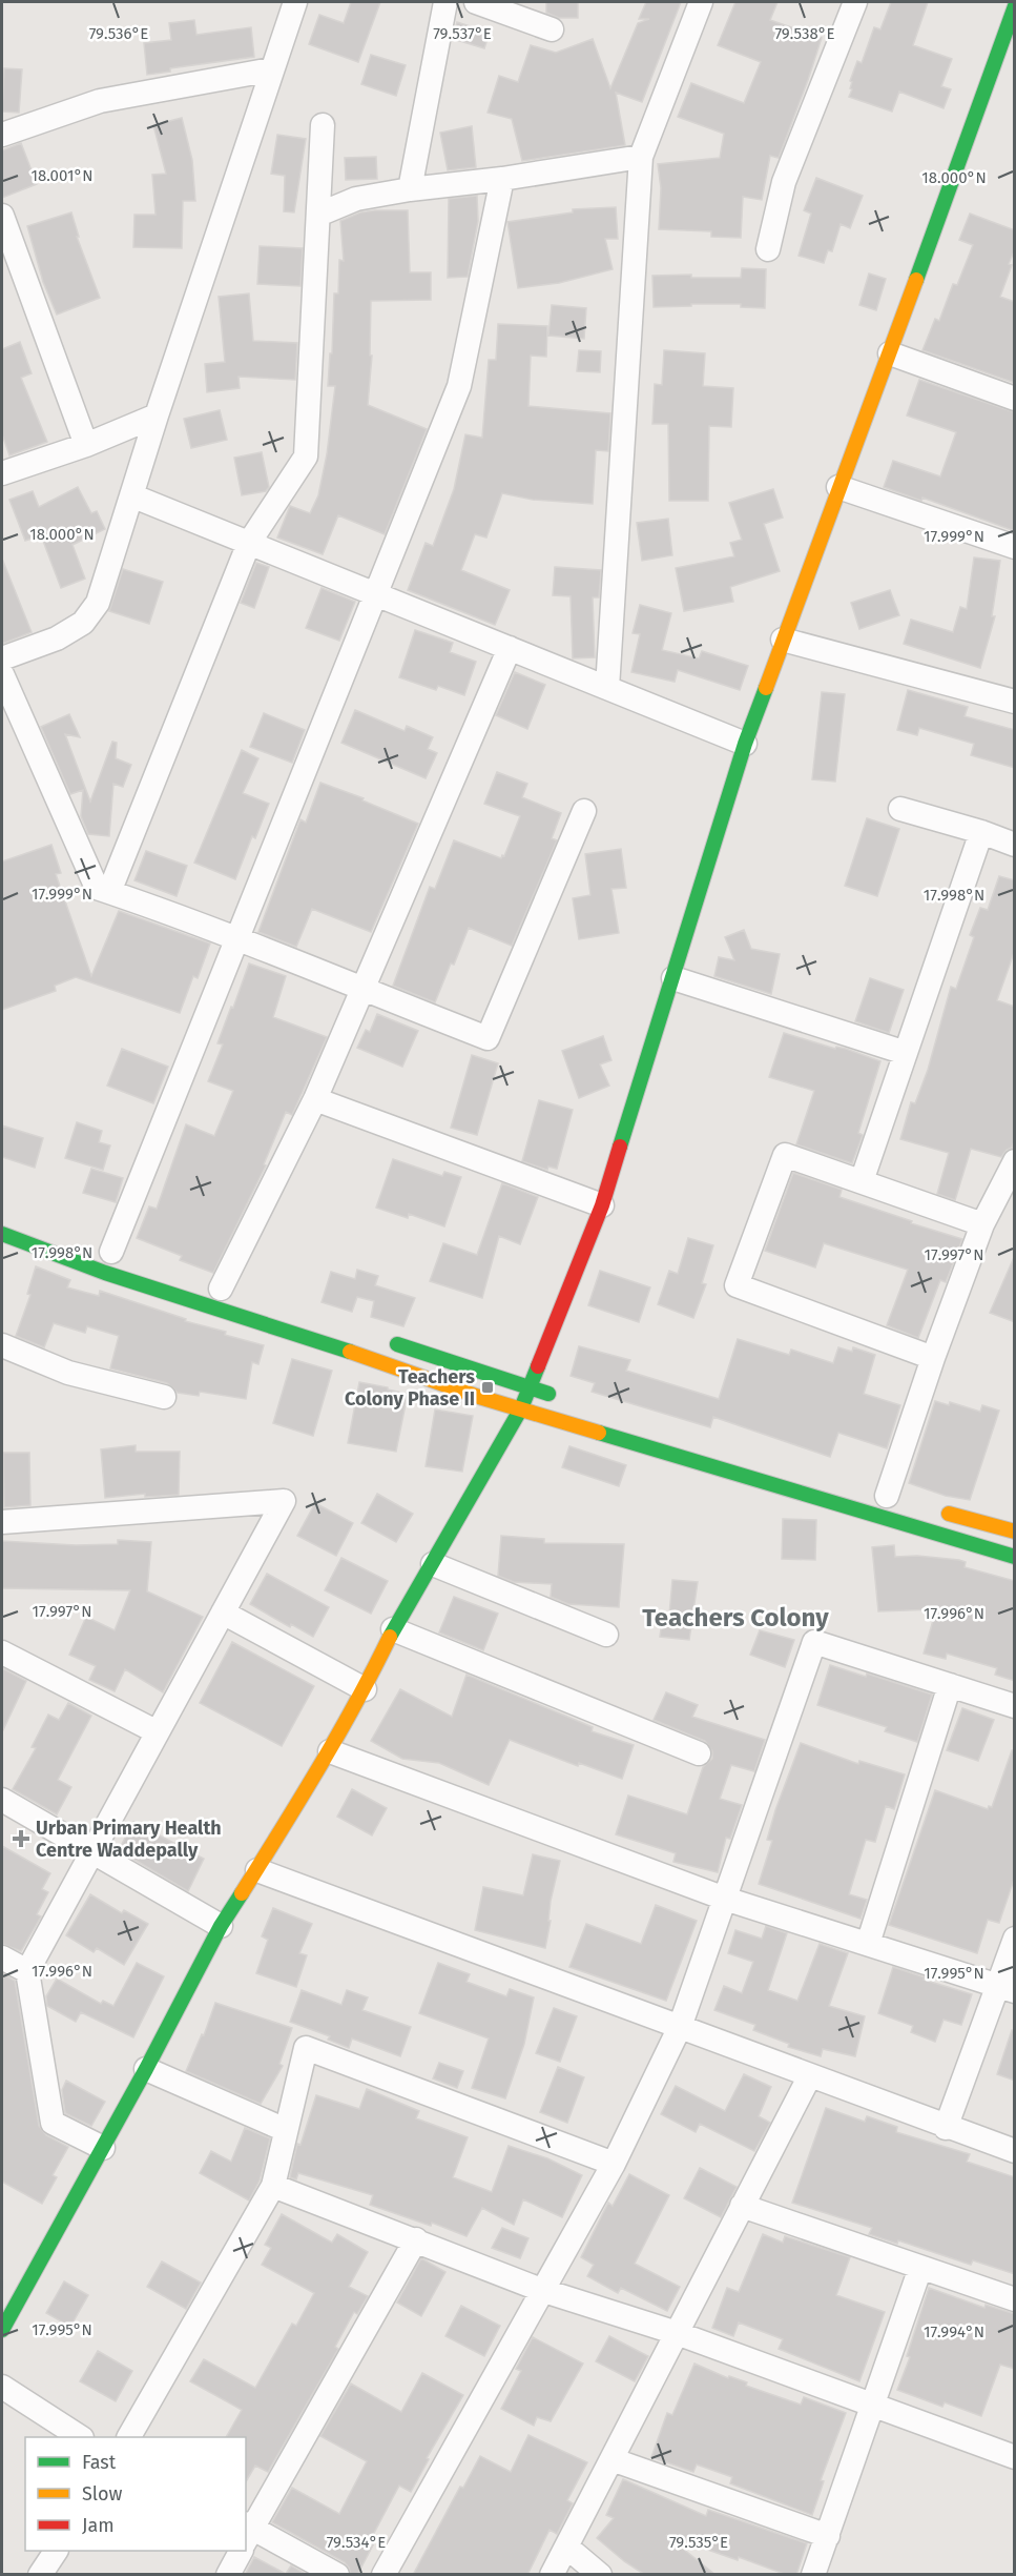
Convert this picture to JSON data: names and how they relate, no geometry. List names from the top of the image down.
{
  "districts": ["Teachers Colony"],
  "places": {
    "transit": ["Teachers Colony Phase II"],
    "health": ["Urban Primary Health Centre Waddepally"]
  },
  "legend": ["Fast", "Slow", "Jam"],
  "coordinates": [
    "79.536°E",
    "79.537°E",
    "79.538°E",
    "18.001°N",
    "18.000°N",
    "17.999°N",
    "17.998°N",
    "17.997°N",
    "17.996°N",
    "17.995°N",
    "17.994°N",
    "79.534°E",
    "79.535°E"
  ]
}
